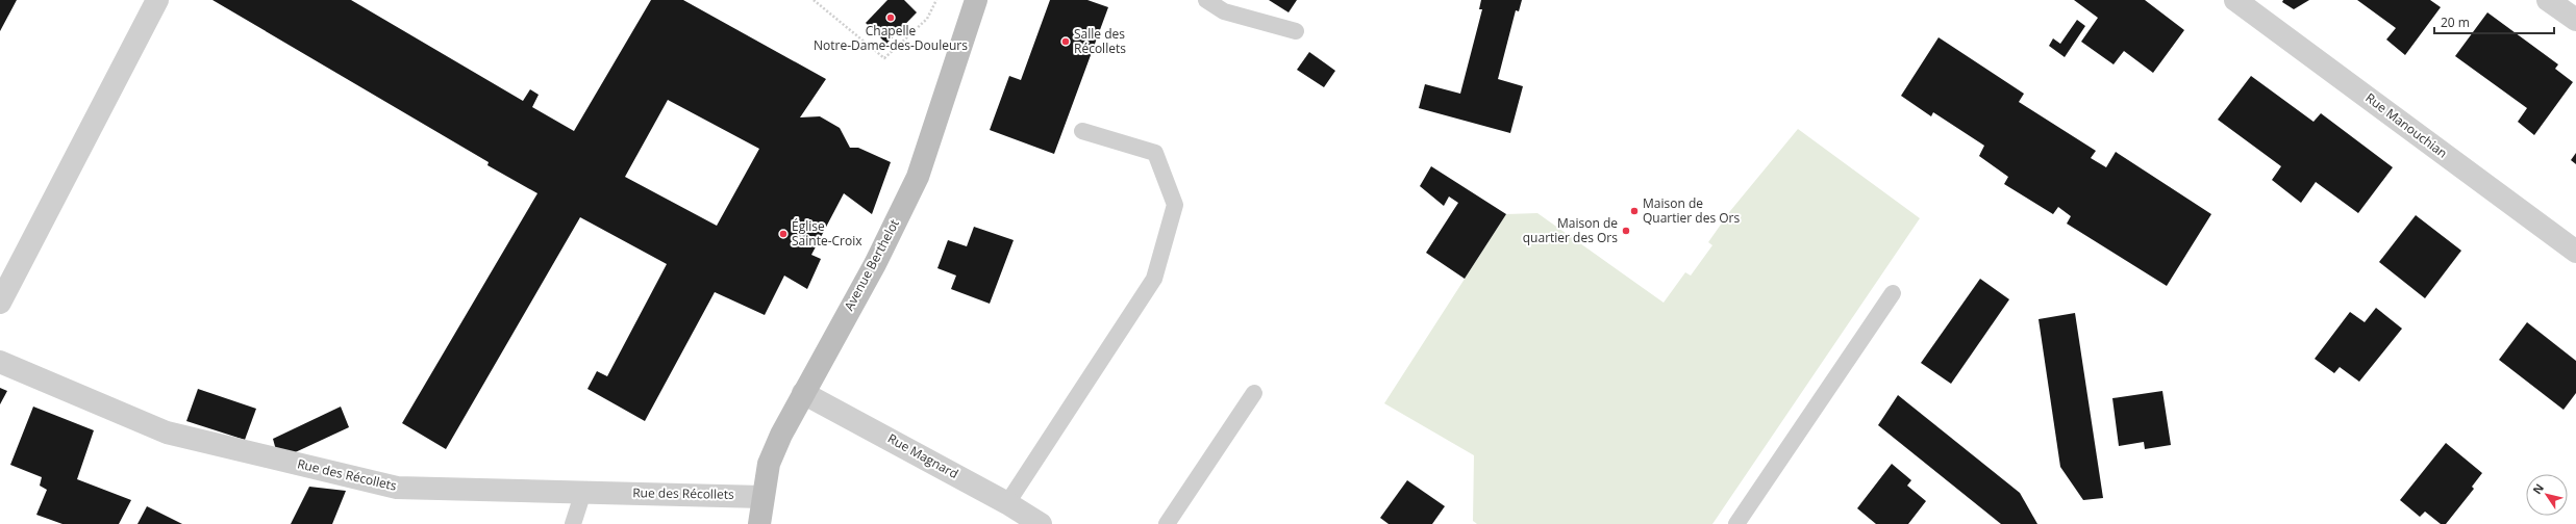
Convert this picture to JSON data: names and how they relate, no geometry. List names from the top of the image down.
{
  "streets": {
    "main road": ["Avenue Berthelot"],
    "street": ["Rue Manouchian", "Rue Magnard", "Rue des Récollets"]
  },
  "crossings": [
    ["Avenue Berthelot", "Rue Magnard"],
    ["Avenue Berthelot", "Rue des Récollets"]
  ],
  "places": [
    "Chapelle Notre-Dame-des-Douleurs",
    "Salle des Récollets",
    "Maison de Quartier des Ors",
    "Maison de quartier des Ors",
    "Église Sainte-Croix"
  ],
  "scale_bar": "20 m",
  "north": "top left"
}
